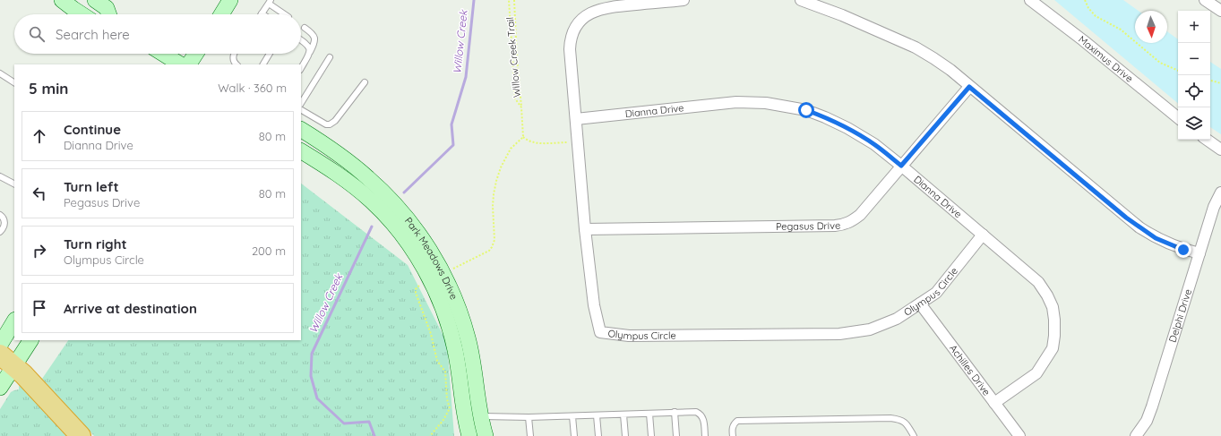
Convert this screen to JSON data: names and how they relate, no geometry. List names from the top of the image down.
{
  "streets": {
    "main road": ["Park Meadows Drive"],
    "street": [
      "Maximus Drive",
      "Dianna Drive",
      "Pegasus Drive",
      "Olympus Circle",
      "Delphi Drive",
      "Achilles Drive"
    ],
    "path": ["Willow Creek Trail"]
  },
  "crossings": [
    ["Dianna Drive", "Pegasus Drive"],
    ["Dianna Drive", "Olympus Circle"],
    ["Dianna Drive", "Achilles Drive"],
    ["Pegasus Drive", "Olympus Circle"],
    ["Olympus Circle", "Achilles Drive"]
  ],
  "water": ["Willow Creek"],
  "north": "bottom",
  "page": {
    "map_buttons": ["+", "−"],
    "search": "Search here",
    "heading": ["5 min", "Walk · 360 m"],
    "list": [
      ["Continue", "Dianna Drive", "80 m"],
      ["Turn left", "Pegasus Drive", "80 m"],
      ["Turn right", "Olympus Circle", "200 m"],
      "Arrive at destination"
    ]
  }
}
